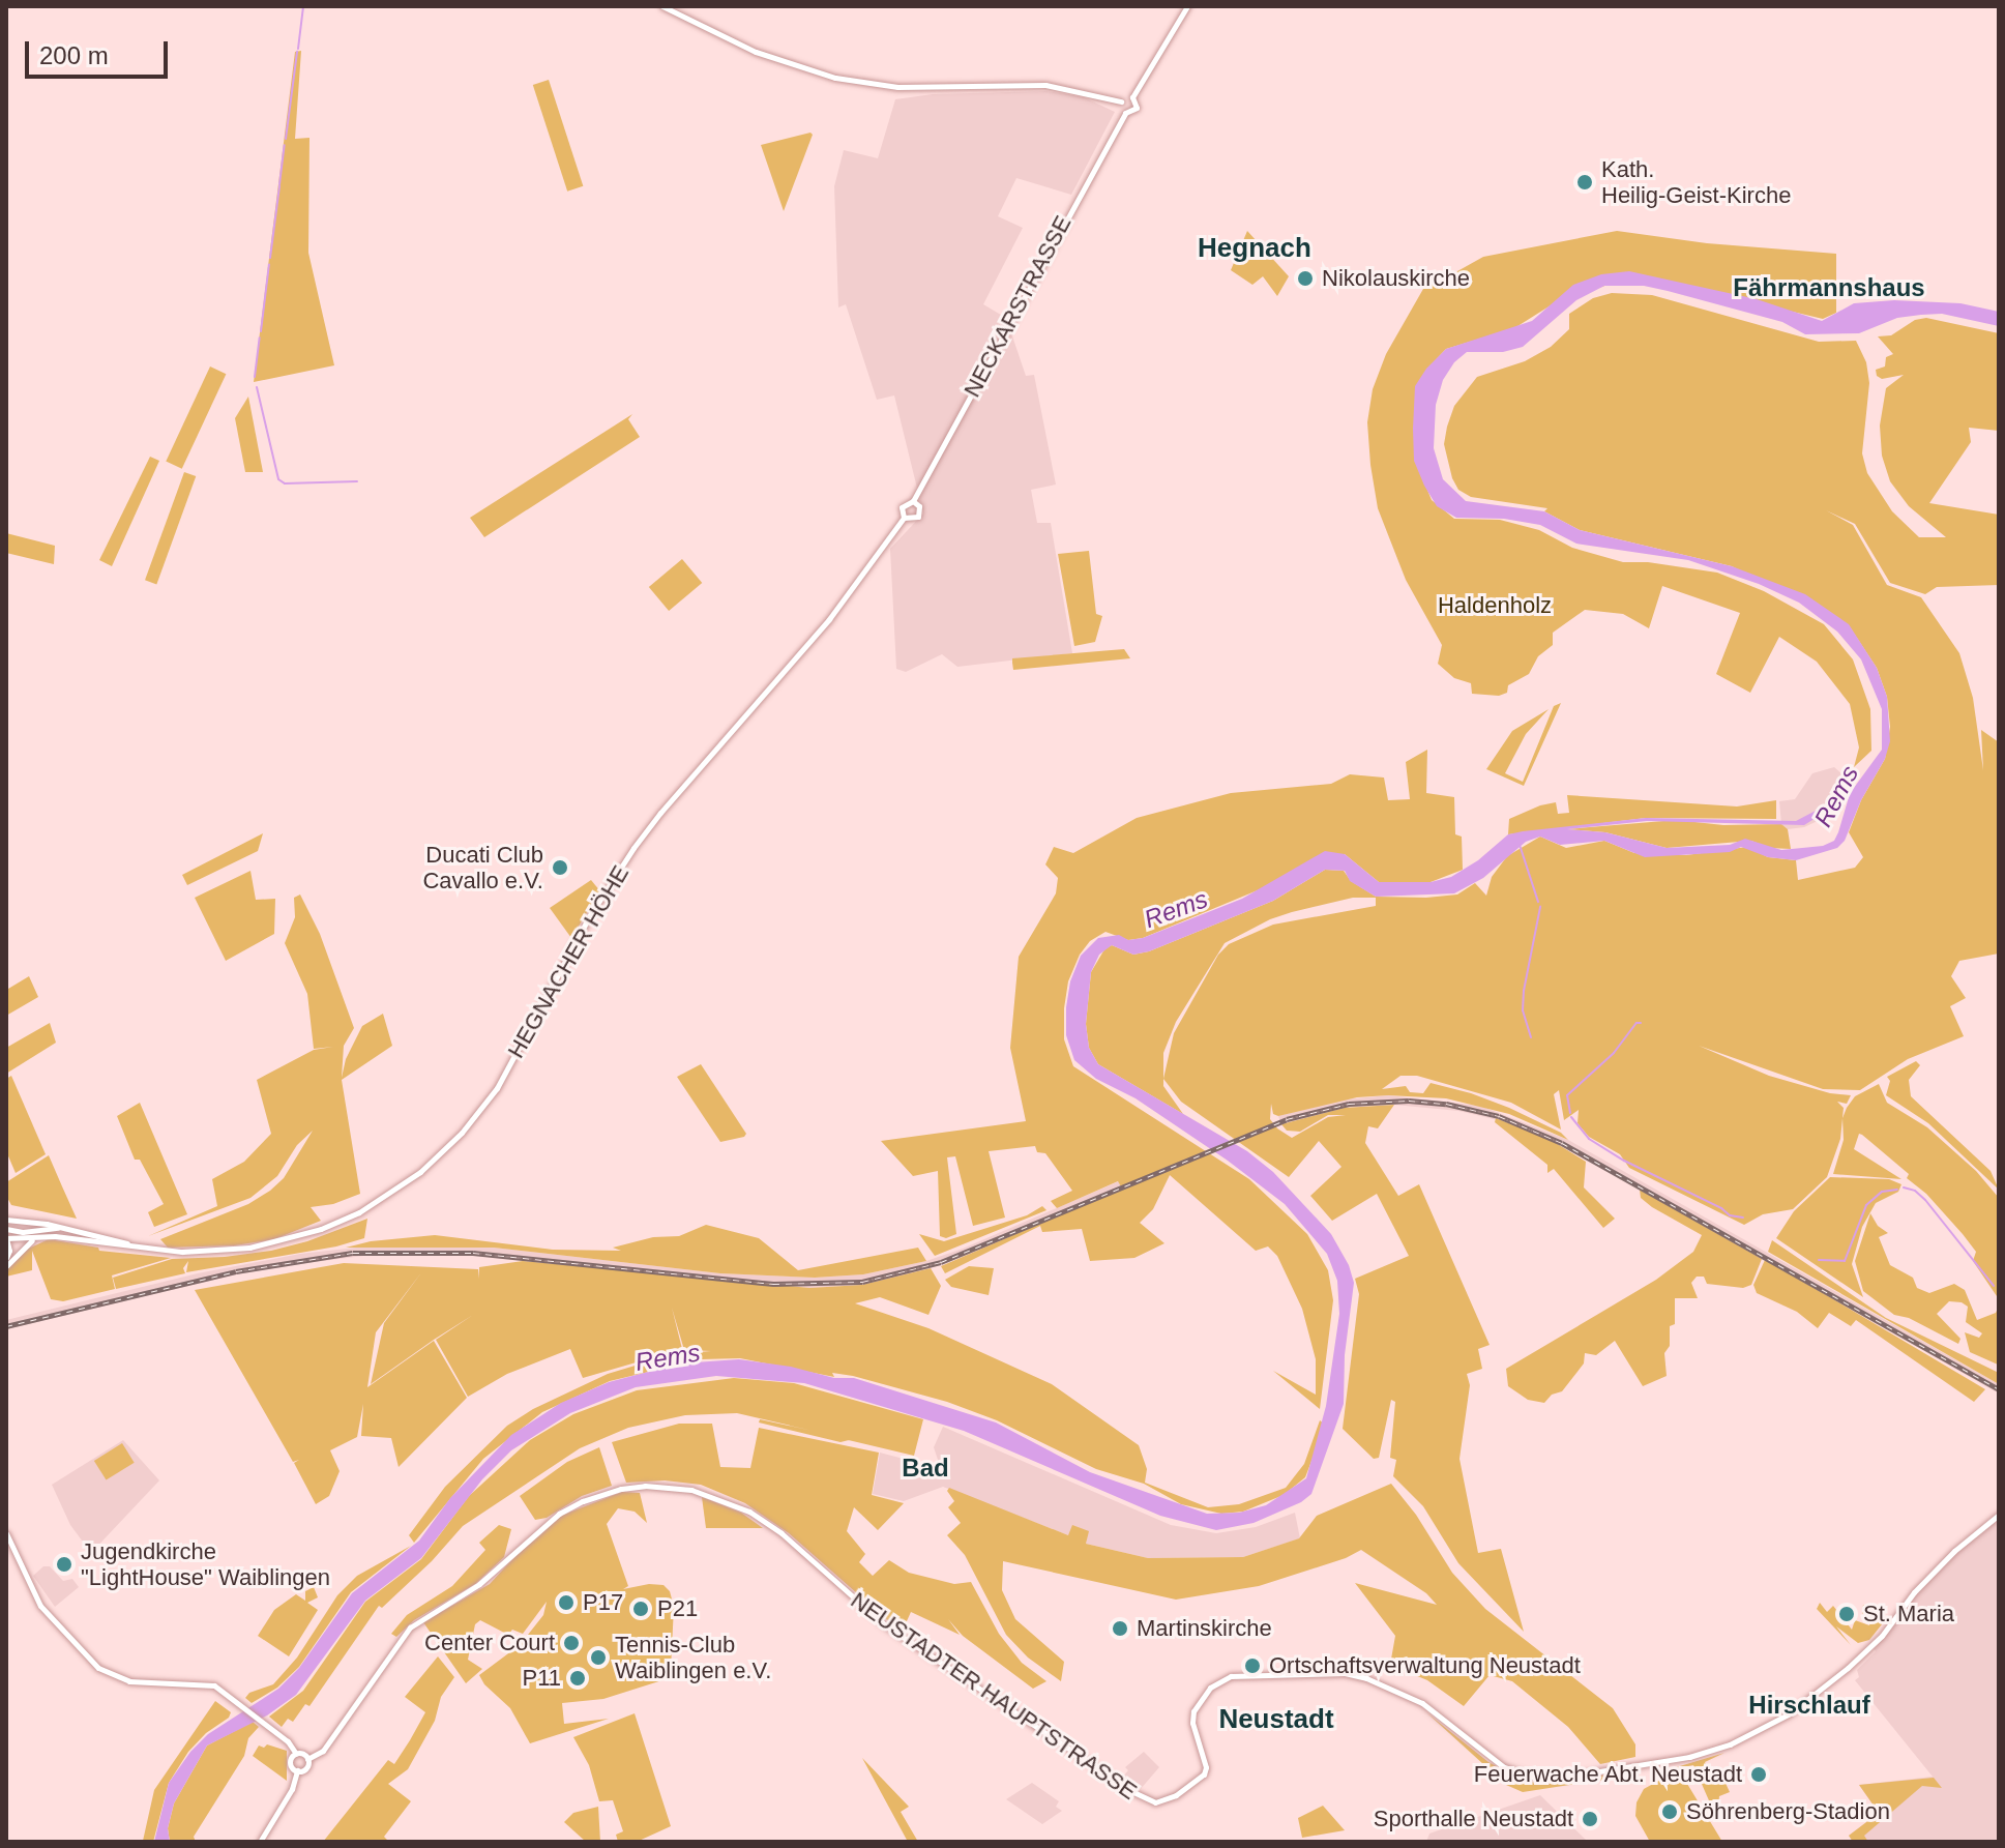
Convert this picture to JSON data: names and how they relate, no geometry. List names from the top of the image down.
{
  "streets": {
    "main road": ["NECKARSTRASSE", "HEGNACHER HÖHE", "NEUSTADTER HAUPTSTRASSE"]
  },
  "districts": [
    "Hegnach",
    "Fährmannshaus",
    "Bad",
    "Hirschlauf",
    "Neustadt"
  ],
  "water": ["Rems"],
  "parks": ["Haldenholz"],
  "places": [
    "Kath. Heilig-Geist-Kirche",
    "Nikolauskirche",
    "Ducati Club Cavallo e.V.",
    "Jugendkirche \"LightHouse\" Waiblingen",
    "P17",
    "P21",
    "St. Maria",
    "Martinskirche",
    "Center Court",
    "Tennis-Club Waiblingen e.V.",
    "Ortschaftsverwaltung Neustadt",
    "P11",
    "Feuerwache Abt. Neustadt",
    "Söhrenberg-Stadion",
    "Sporthalle Neustadt"
  ],
  "scale_bar": "200 m"
}
